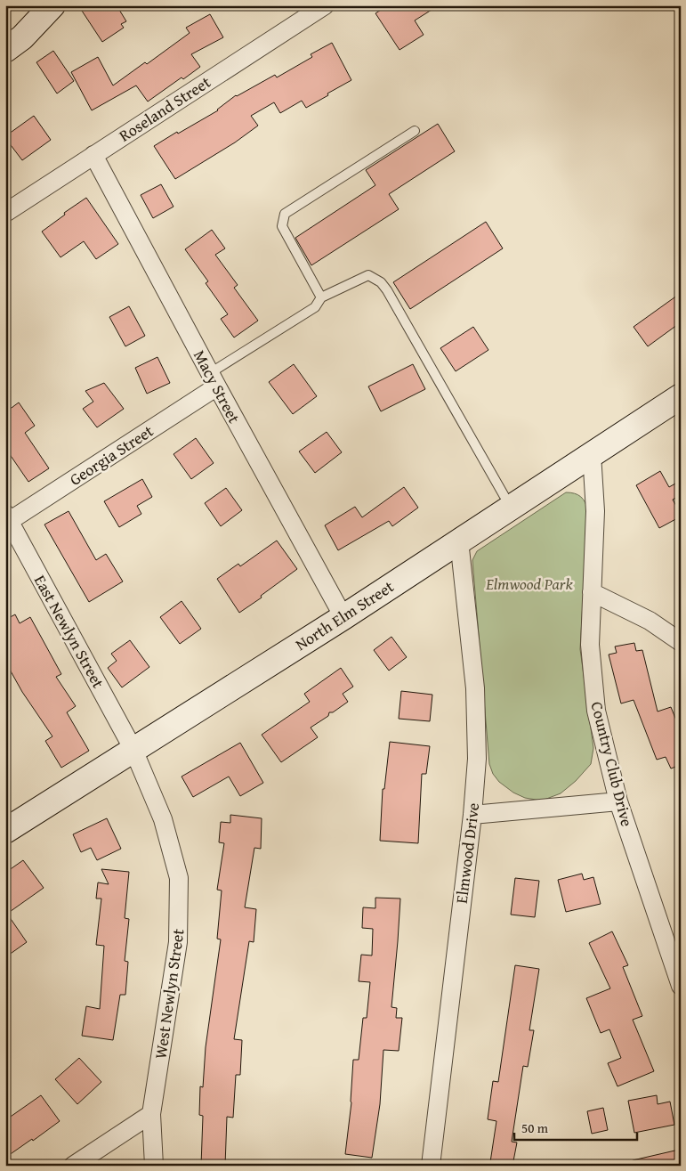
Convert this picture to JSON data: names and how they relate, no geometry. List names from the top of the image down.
{
  "streets": {
    "main road": ["North Elm Street"],
    "street": [
      "Roseland Street",
      "Macy Street",
      "Georgia Street",
      "East Newlyn Street",
      "Country Club Drive",
      "Elmwood Drive",
      "West Newlyn Street"
    ]
  },
  "crossings": [
    ["Roseland Street", "Macy Street"],
    ["Macy Street", "Georgia Street"],
    ["Macy Street", "North Elm Street"],
    ["Georgia Street", "East Newlyn Street"],
    ["North Elm Street", "East Newlyn Street"],
    ["North Elm Street", "Country Club Drive"],
    ["North Elm Street", "Elmwood Drive"],
    ["North Elm Street", "West Newlyn Street"],
    ["East Newlyn Street", "West Newlyn Street"]
  ],
  "parks": ["Elmwood Park"],
  "scale_bar": "50 m"
}
